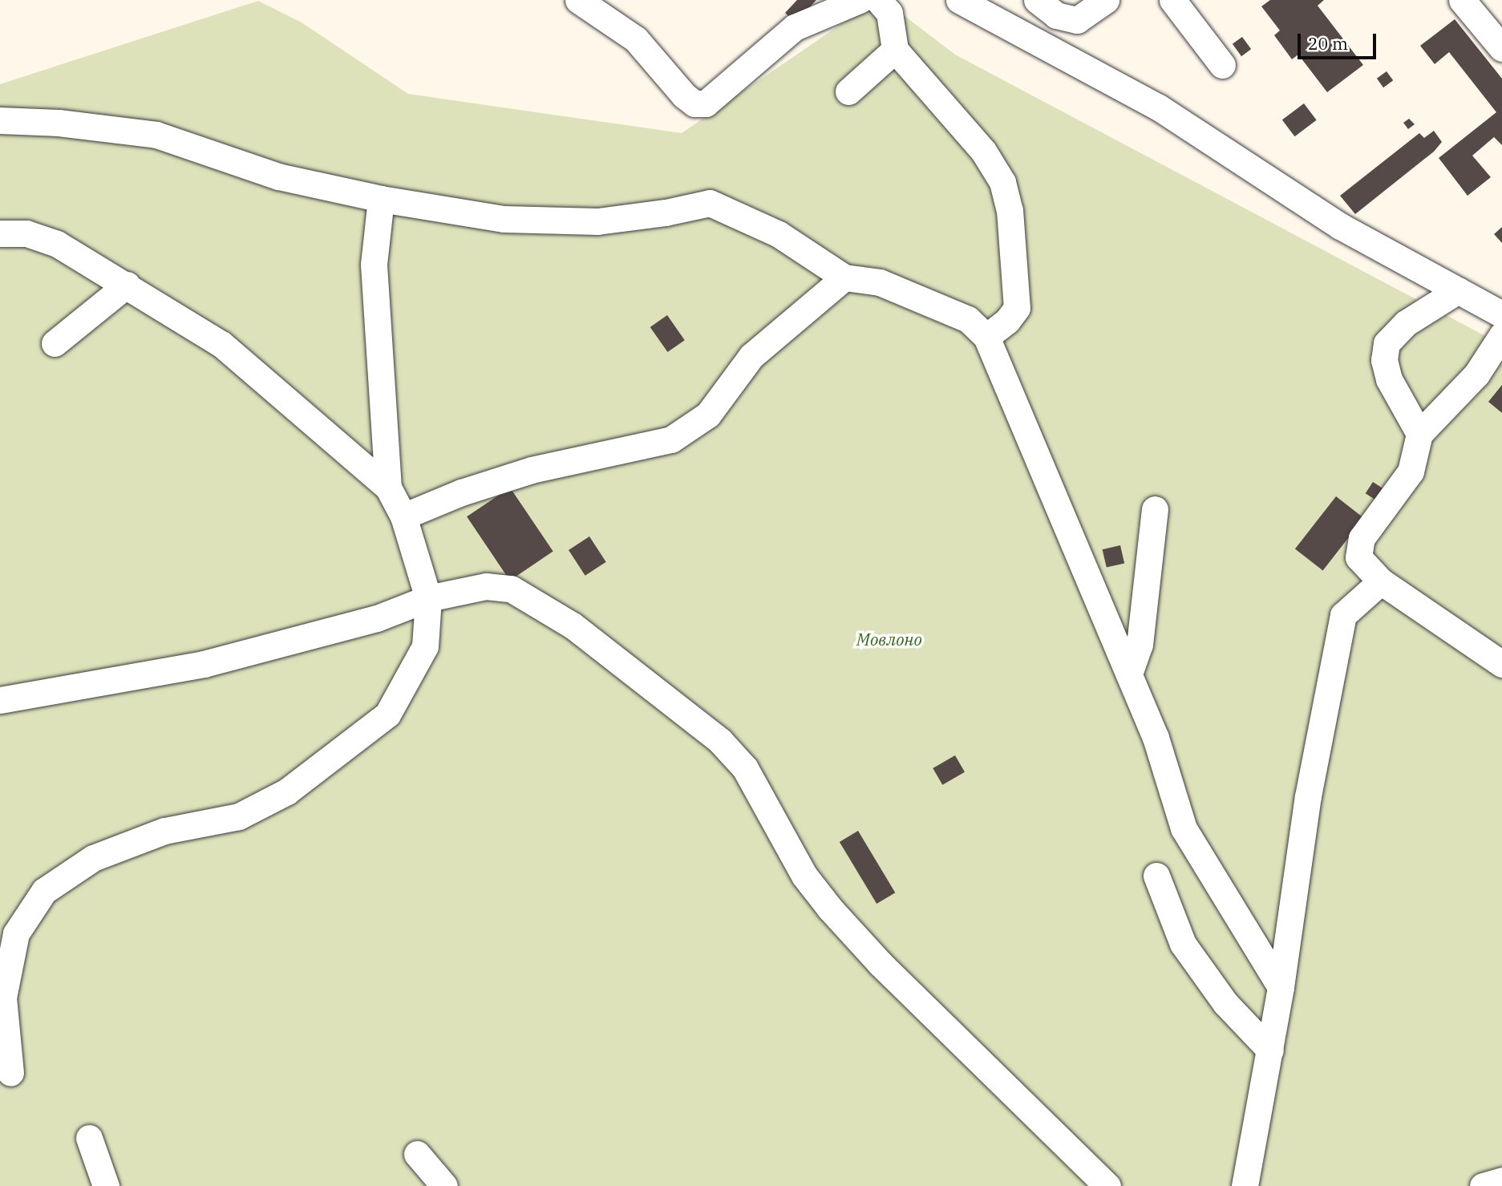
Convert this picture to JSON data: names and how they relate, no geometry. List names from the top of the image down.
{
  "parks": ["Мовлоно"],
  "scale_bar": "20 m"
}
